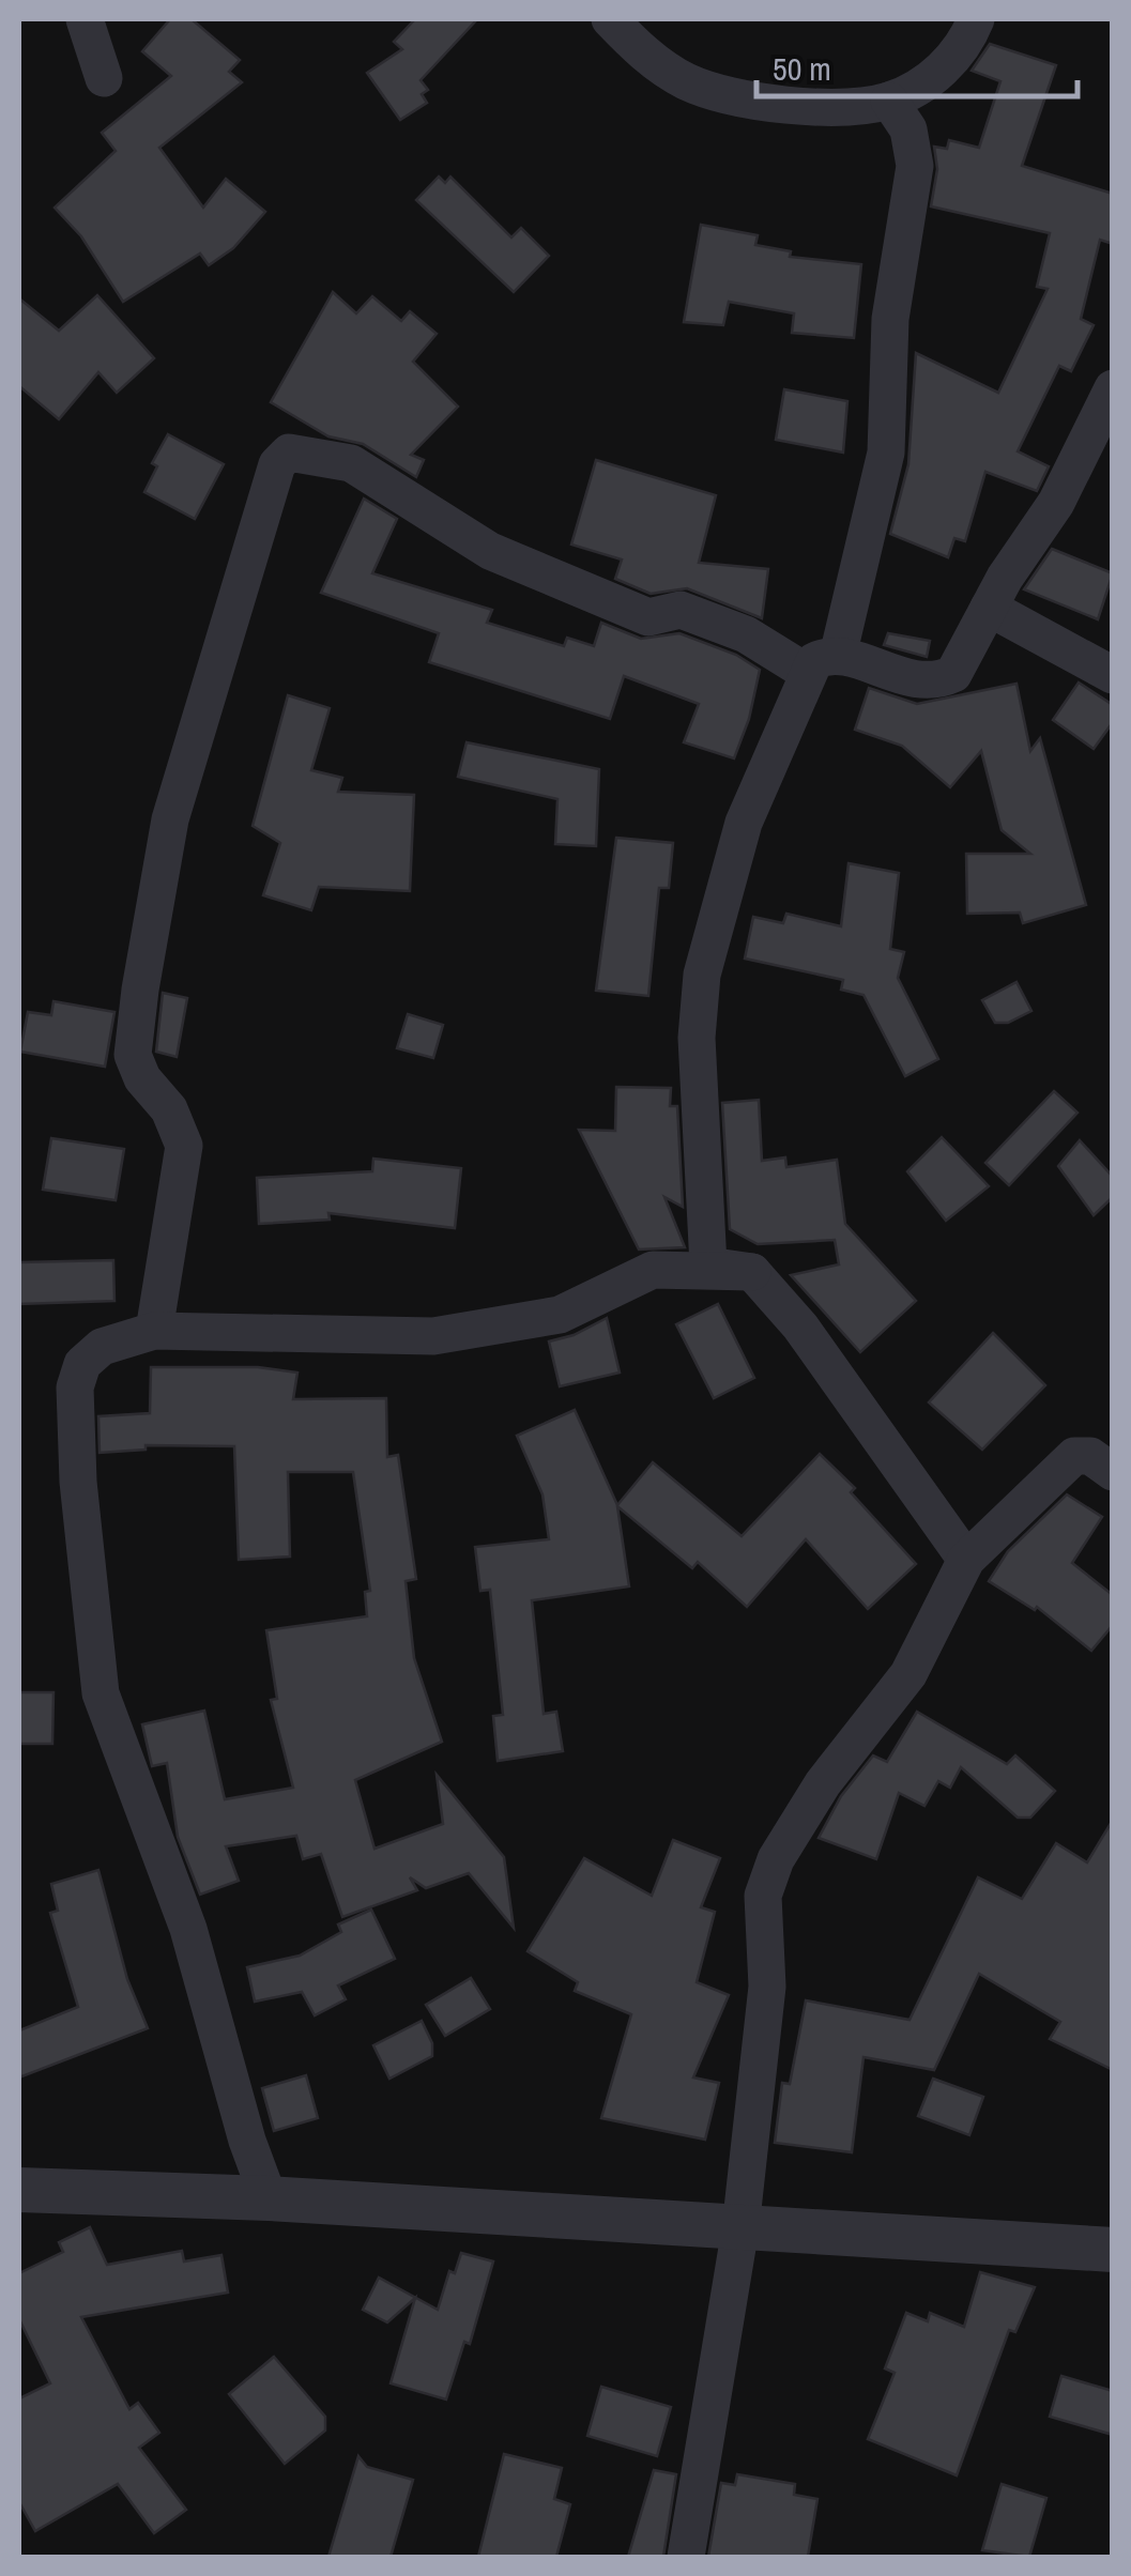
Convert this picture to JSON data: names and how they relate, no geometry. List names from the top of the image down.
{
  "scale_bar": "50 m"
}
